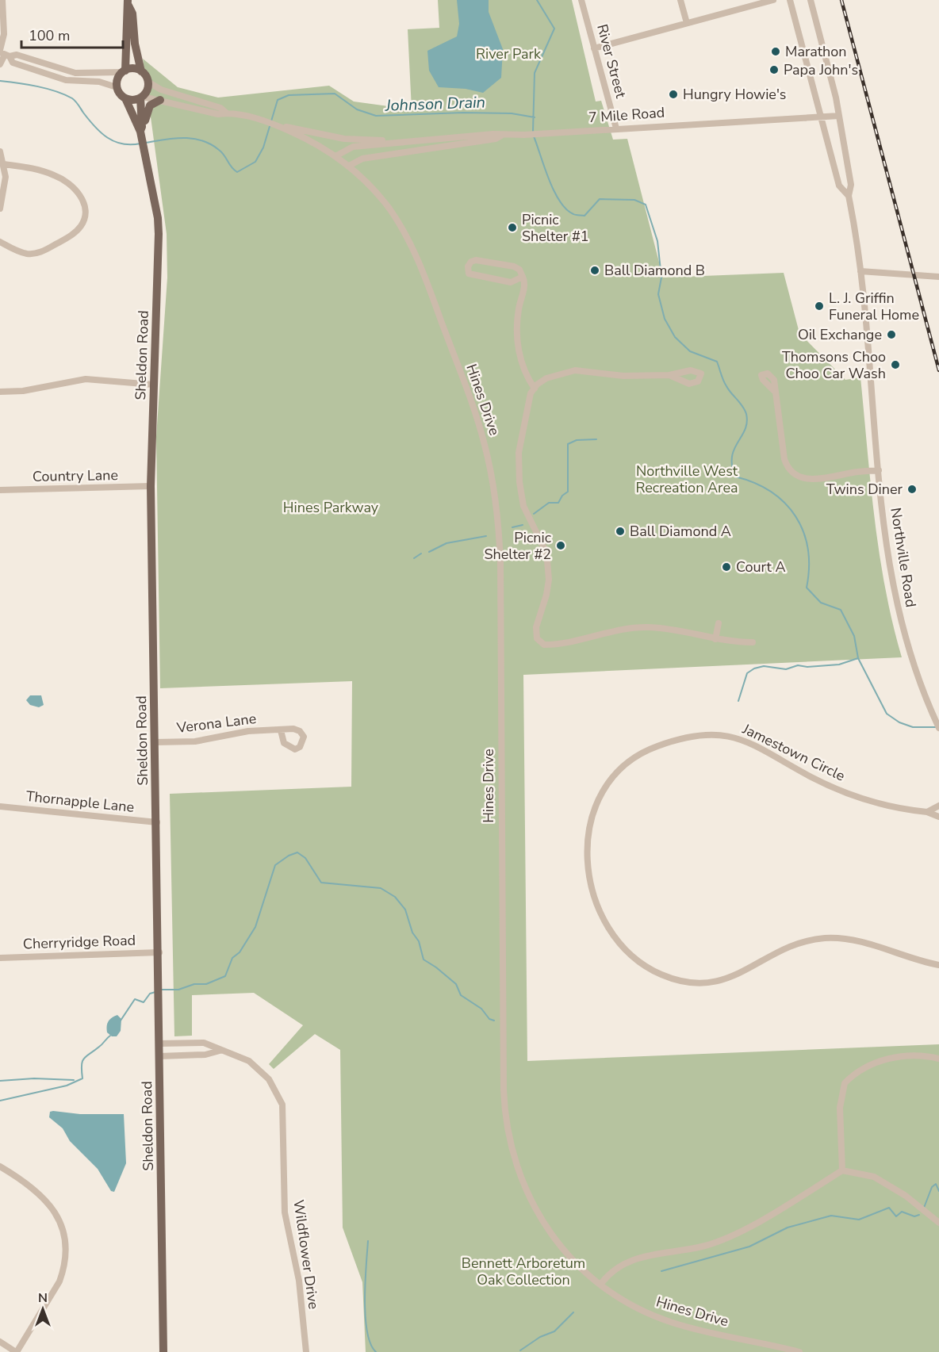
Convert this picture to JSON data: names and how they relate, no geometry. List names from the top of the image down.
{
  "streets": {
    "main road": ["Sheldon Road"],
    "street": [
      "River Street",
      "7 Mile Road",
      "Hines Drive",
      "Country Lane",
      "Northville Road",
      "Verona Lane",
      "Jamestown Circle",
      "Thornapple Lane",
      "Cherryridge Road",
      "Wildflower Drive"
    ]
  },
  "crossings": [
    ["River Street", "7 Mile Road"],
    ["7 Mile Road", "Hines Drive"],
    ["Sheldon Road", "Country Lane"],
    ["Sheldon Road", "Verona Lane"],
    ["Sheldon Road", "Thornapple Lane"],
    ["Sheldon Road", "Cherryridge Road"],
    ["Sheldon Road", "Wildflower Drive"]
  ],
  "water": ["Johnson Drain"],
  "parks": [
    "River Park",
    "Northville West Recreation Area",
    "Hines Parkway",
    "Bennett Arboretum Oak Collection"
  ],
  "places": [
    "Marathon",
    "Papa John's",
    "Hungry Howie's",
    "Picnic Shelter #1",
    "Ball Diamond B",
    "L. J. Griffin Funeral Home",
    "Oil Exchange",
    "Thomsons Choo Choo Car Wash",
    "Twins Diner",
    "Ball Diamond A",
    "Picnic Shelter #2",
    "Court A"
  ],
  "scale_bar": "100 m",
  "north": "top"
}
